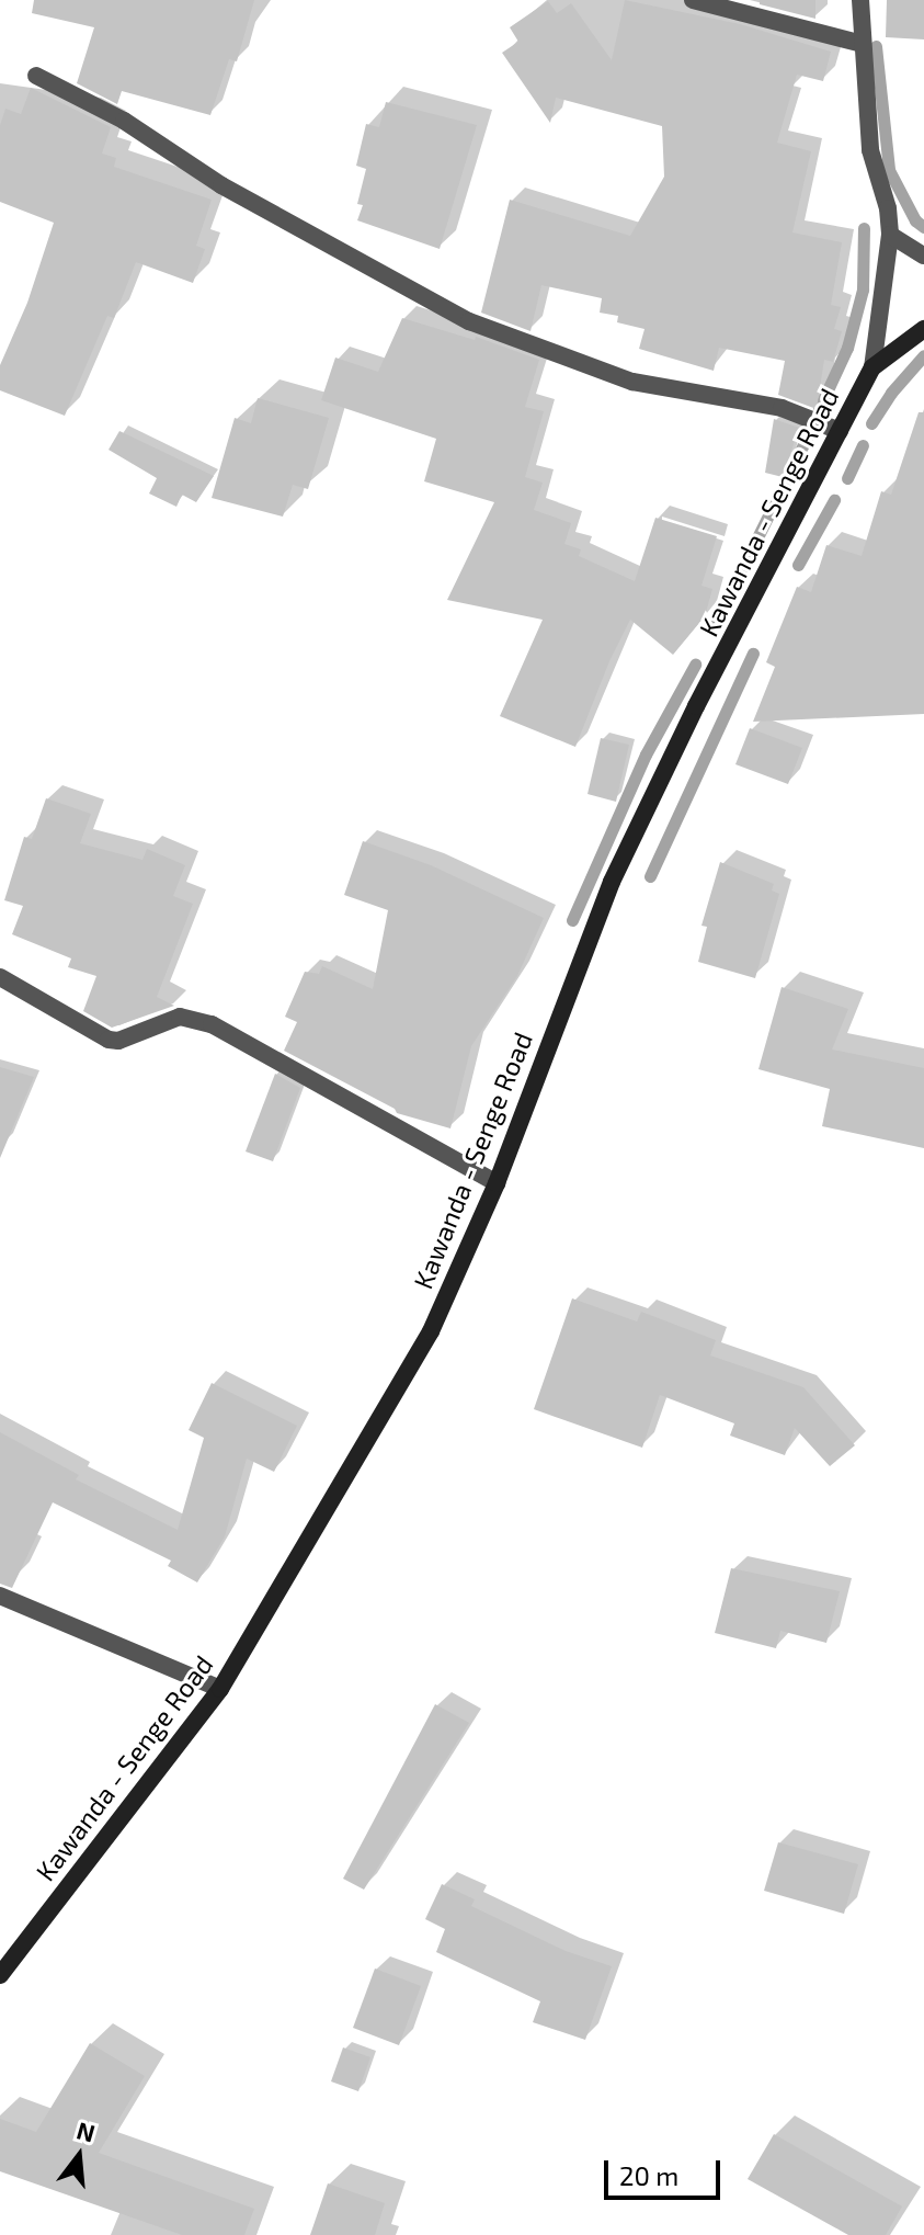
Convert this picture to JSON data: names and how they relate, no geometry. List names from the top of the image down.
{
  "streets": {
    "street": ["Kawanda - Senge Road"]
  },
  "scale_bar": "20 m",
  "north": "top"
}
